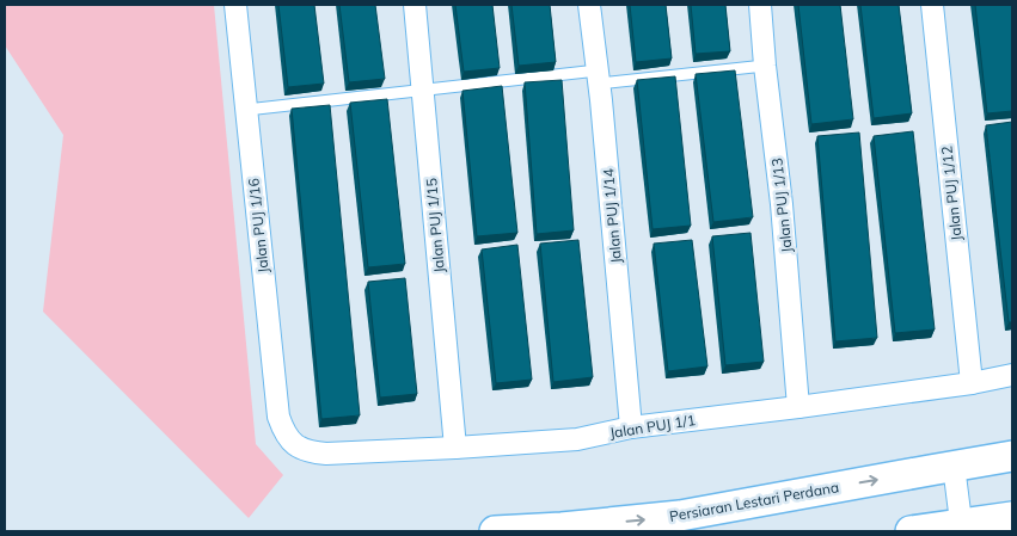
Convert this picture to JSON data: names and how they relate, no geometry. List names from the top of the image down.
{
  "streets": {
    "main road": ["Persiaran Lestari Perdana"],
    "street": [
      "Jalan PUJ 1/12",
      "Jalan PUJ 1/13",
      "Jalan PUJ 1/14",
      "Jalan PUJ 1/16",
      "Jalan PUJ 1/15",
      "Jalan PUJ 1/1"
    ]
  },
  "crossings": [
    ["Jalan PUJ 1/12", "Jalan PUJ 1/1"],
    ["Jalan PUJ 1/13", "Jalan PUJ 1/1"],
    ["Jalan PUJ 1/14", "Jalan PUJ 1/1"],
    ["Jalan PUJ 1/16", "Jalan PUJ 1/1"],
    ["Jalan PUJ 1/15", "Jalan PUJ 1/1"]
  ],
  "one_way": ["Persiaran Lestari Perdana"]
}
